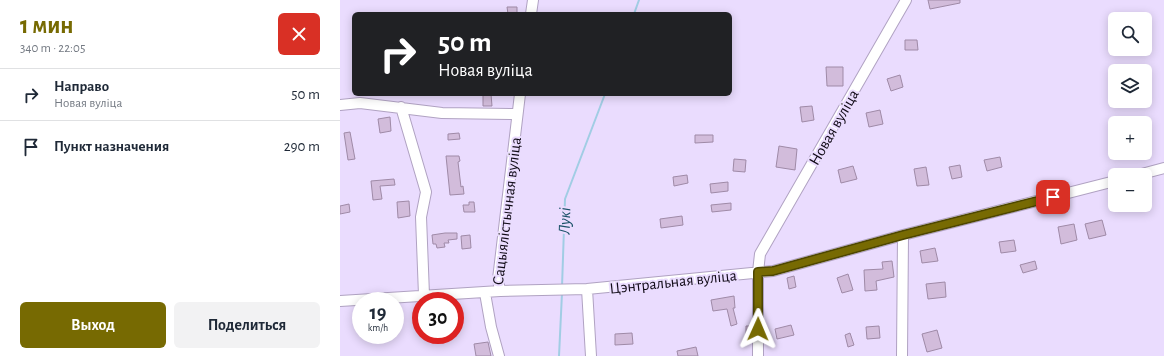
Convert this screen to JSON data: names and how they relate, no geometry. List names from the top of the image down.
{
  "streets": {
    "street": ["Новая вуліца", "Сацыялістычная вуліца", "Цэнтральная вуліца"]
  },
  "crossings": [
    ["Новая вуліца", "Цэнтральная вуліца"],
    ["Сацыялістычная вуліца", "Цэнтральная вуліца"]
  ],
  "water": ["Лукі"],
  "page": {
    "heading": ["1 мин", "340 m · 22:05"],
    "map_buttons": ["+", "−"],
    "turn": ["50 m", "Новая вуліца"],
    "list": [
      {
        "name": "Направо",
        "note": "Новая вуліца",
        "value": "50 m"
      },
      {
        "name": "Пункт назначения",
        "value": "290 m"
      }
    ],
    "speed": "19 km/h",
    "limit": "30",
    "buttons": ["Выход", "Поделиться"]
  }
}
